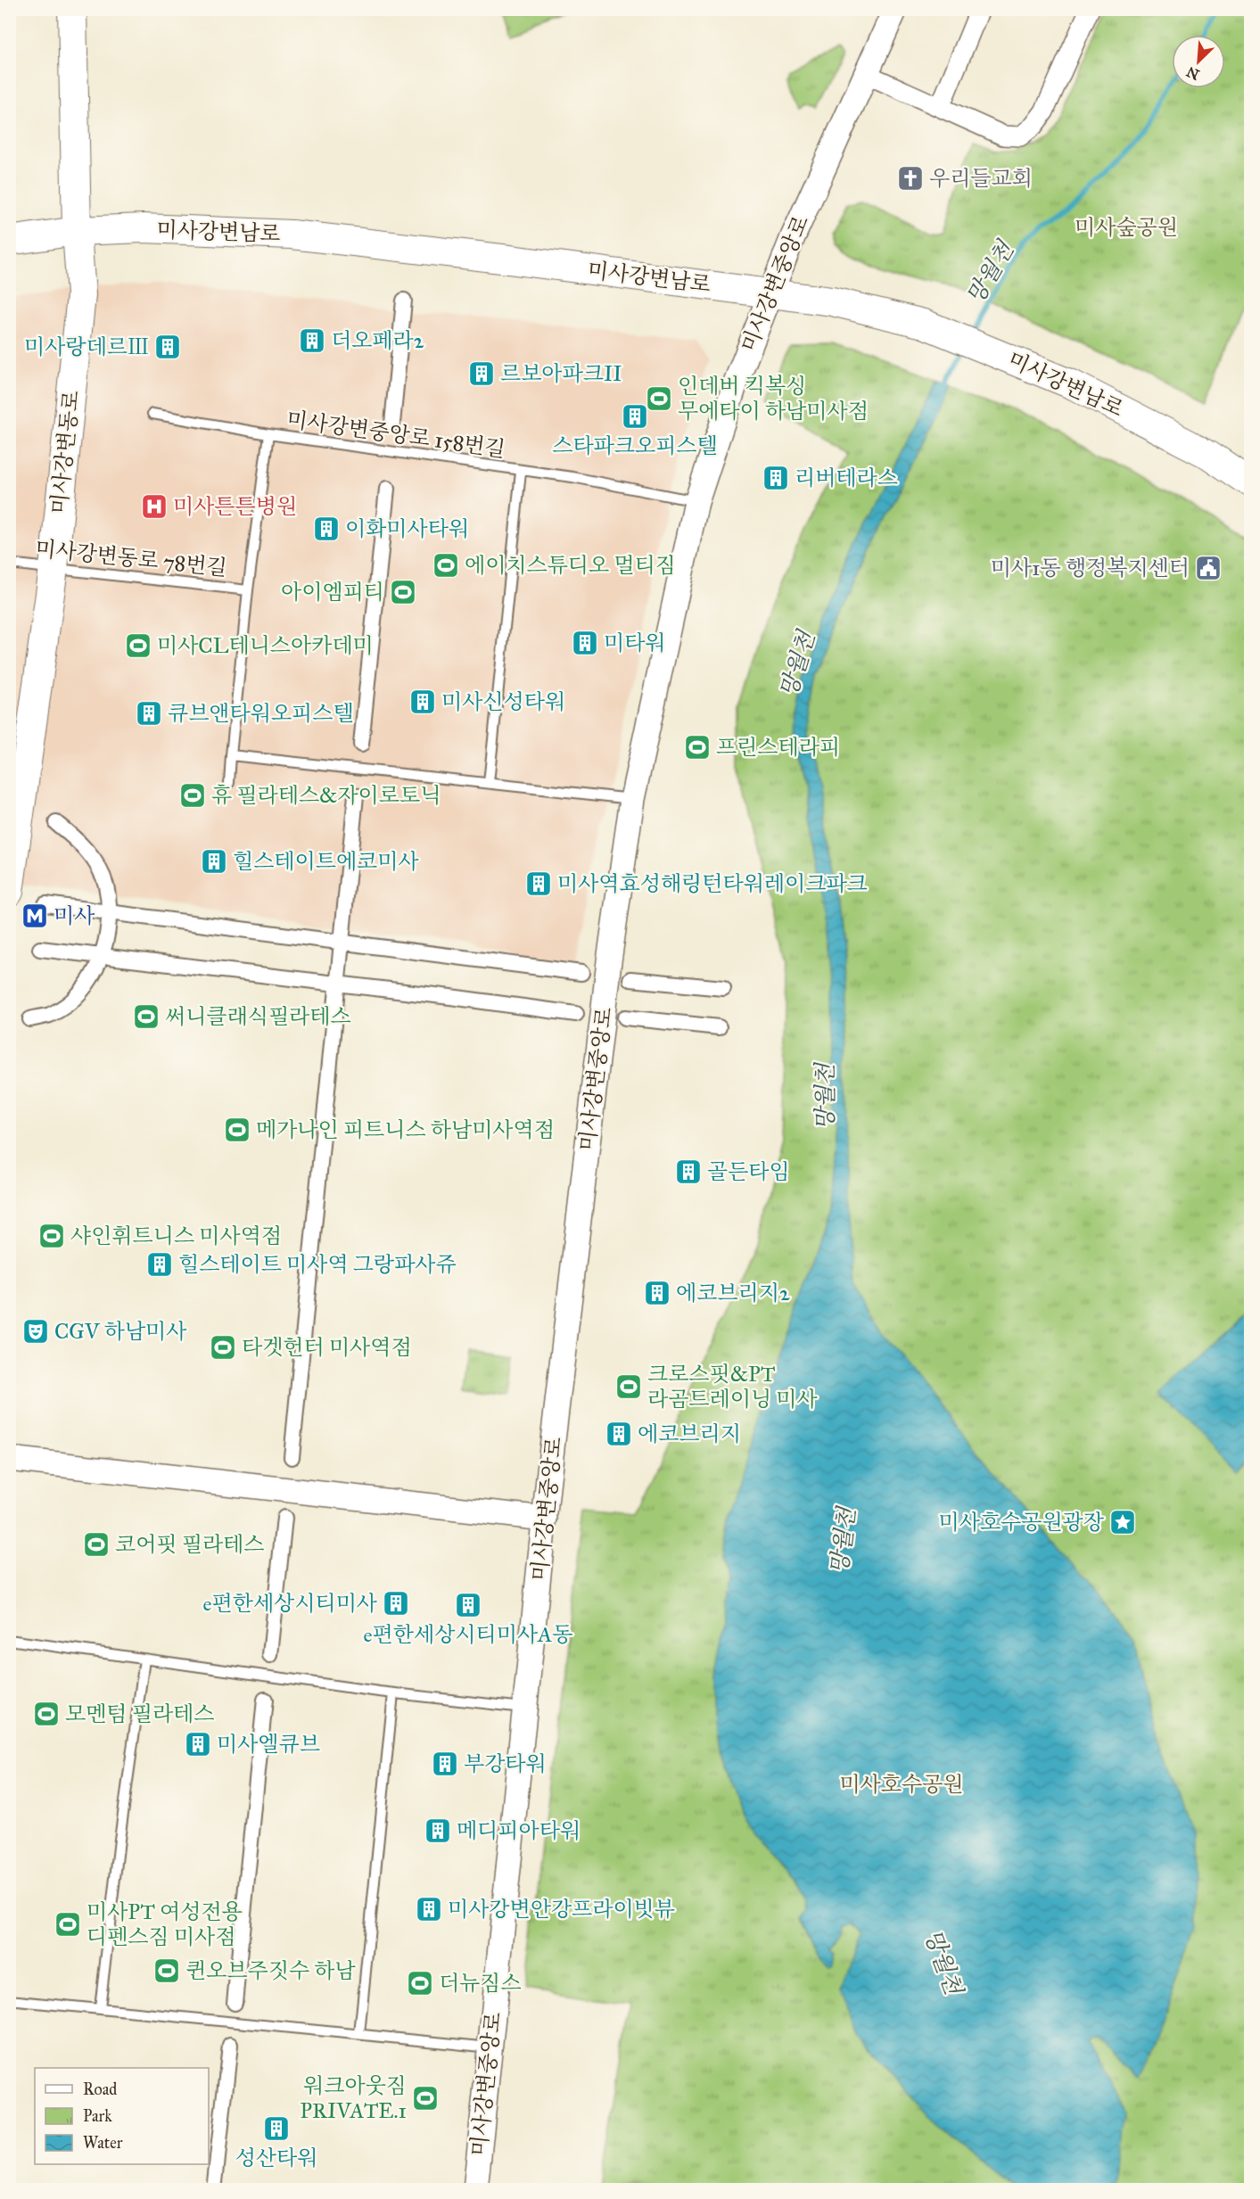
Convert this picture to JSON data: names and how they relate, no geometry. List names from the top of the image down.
{
  "streets": {
    "main road": ["미사강변남로", "미사강변동로"],
    "street": ["미사강변중앙로"],
    "lane": ["미사강변중앙로 158번길", "미사강변동로 78번길"]
  },
  "crossings": [
    ["미사강변남로", "미사강변중앙로"],
    ["미사강변남로", "미사강변동로"],
    ["미사강변중앙로", "미사강변중앙로 158번길"],
    ["미사강변중앙로 158번길", "미사강변동로 78번길"],
    ["미사강변동로", "미사강변동로 78번길"]
  ],
  "water": ["망월천"],
  "parks": ["미사숲공원", "미사호수공원"],
  "places": {
    "church": ["우리들교회"],
    "building": [
      "더오페라2",
      "미사랑데르Ⅲ",
      "르보아파크II",
      "스타파크오피스텔",
      "리버테라스",
      "이화미사타워",
      "미타워",
      "미사신성타워",
      "큐브앤타워오피스텔",
      "힐스테이트에코미사",
      "미사역효성해링턴타워레이크파크",
      "골든타임",
      "힐스테이트 미사역 그랑파사쥬",
      "에코브리지2",
      "에코브리지",
      "e편한세상시티미사",
      "e편한세상시티미사A동",
      "미사엘큐브",
      "부강타워",
      "메디피아타워",
      "미사강변안강프라이빗뷰",
      "성산타워"
    ],
    "sports": [
      "인데버 킥복싱 무에타이 하남미사점",
      "에이치스튜디오 멀티짐",
      "아이엠피티",
      "미사CL테니스아카데미",
      "프린스테라피",
      "휴 필라테스&자이로토닉",
      "써니클래식필라테스",
      "메가나인 피트니스 하남미사역점",
      "샤인휘트니스 미사역점",
      "타겟헌터 미사역점",
      "크로스핏&PT 라곰트레이닝 미사",
      "코어핏 필라테스",
      "모멘텀 필라테스",
      "미사PT 여성전용 디펜스짐 미사점",
      "퀸오브주짓수 하남",
      "더뉴짐스",
      "워크아웃짐 PRIVATE.1"
    ],
    "hospital": ["미사튼튼병원"],
    "public building": ["미사1동 행정복지센터"],
    "metro station": ["미사"],
    "theatre": ["CGV 하남미사"],
    "place": ["미사호수공원광장"]
  },
  "legend": ["Road", "Park", "Water"],
  "north": "bottom left"
}
